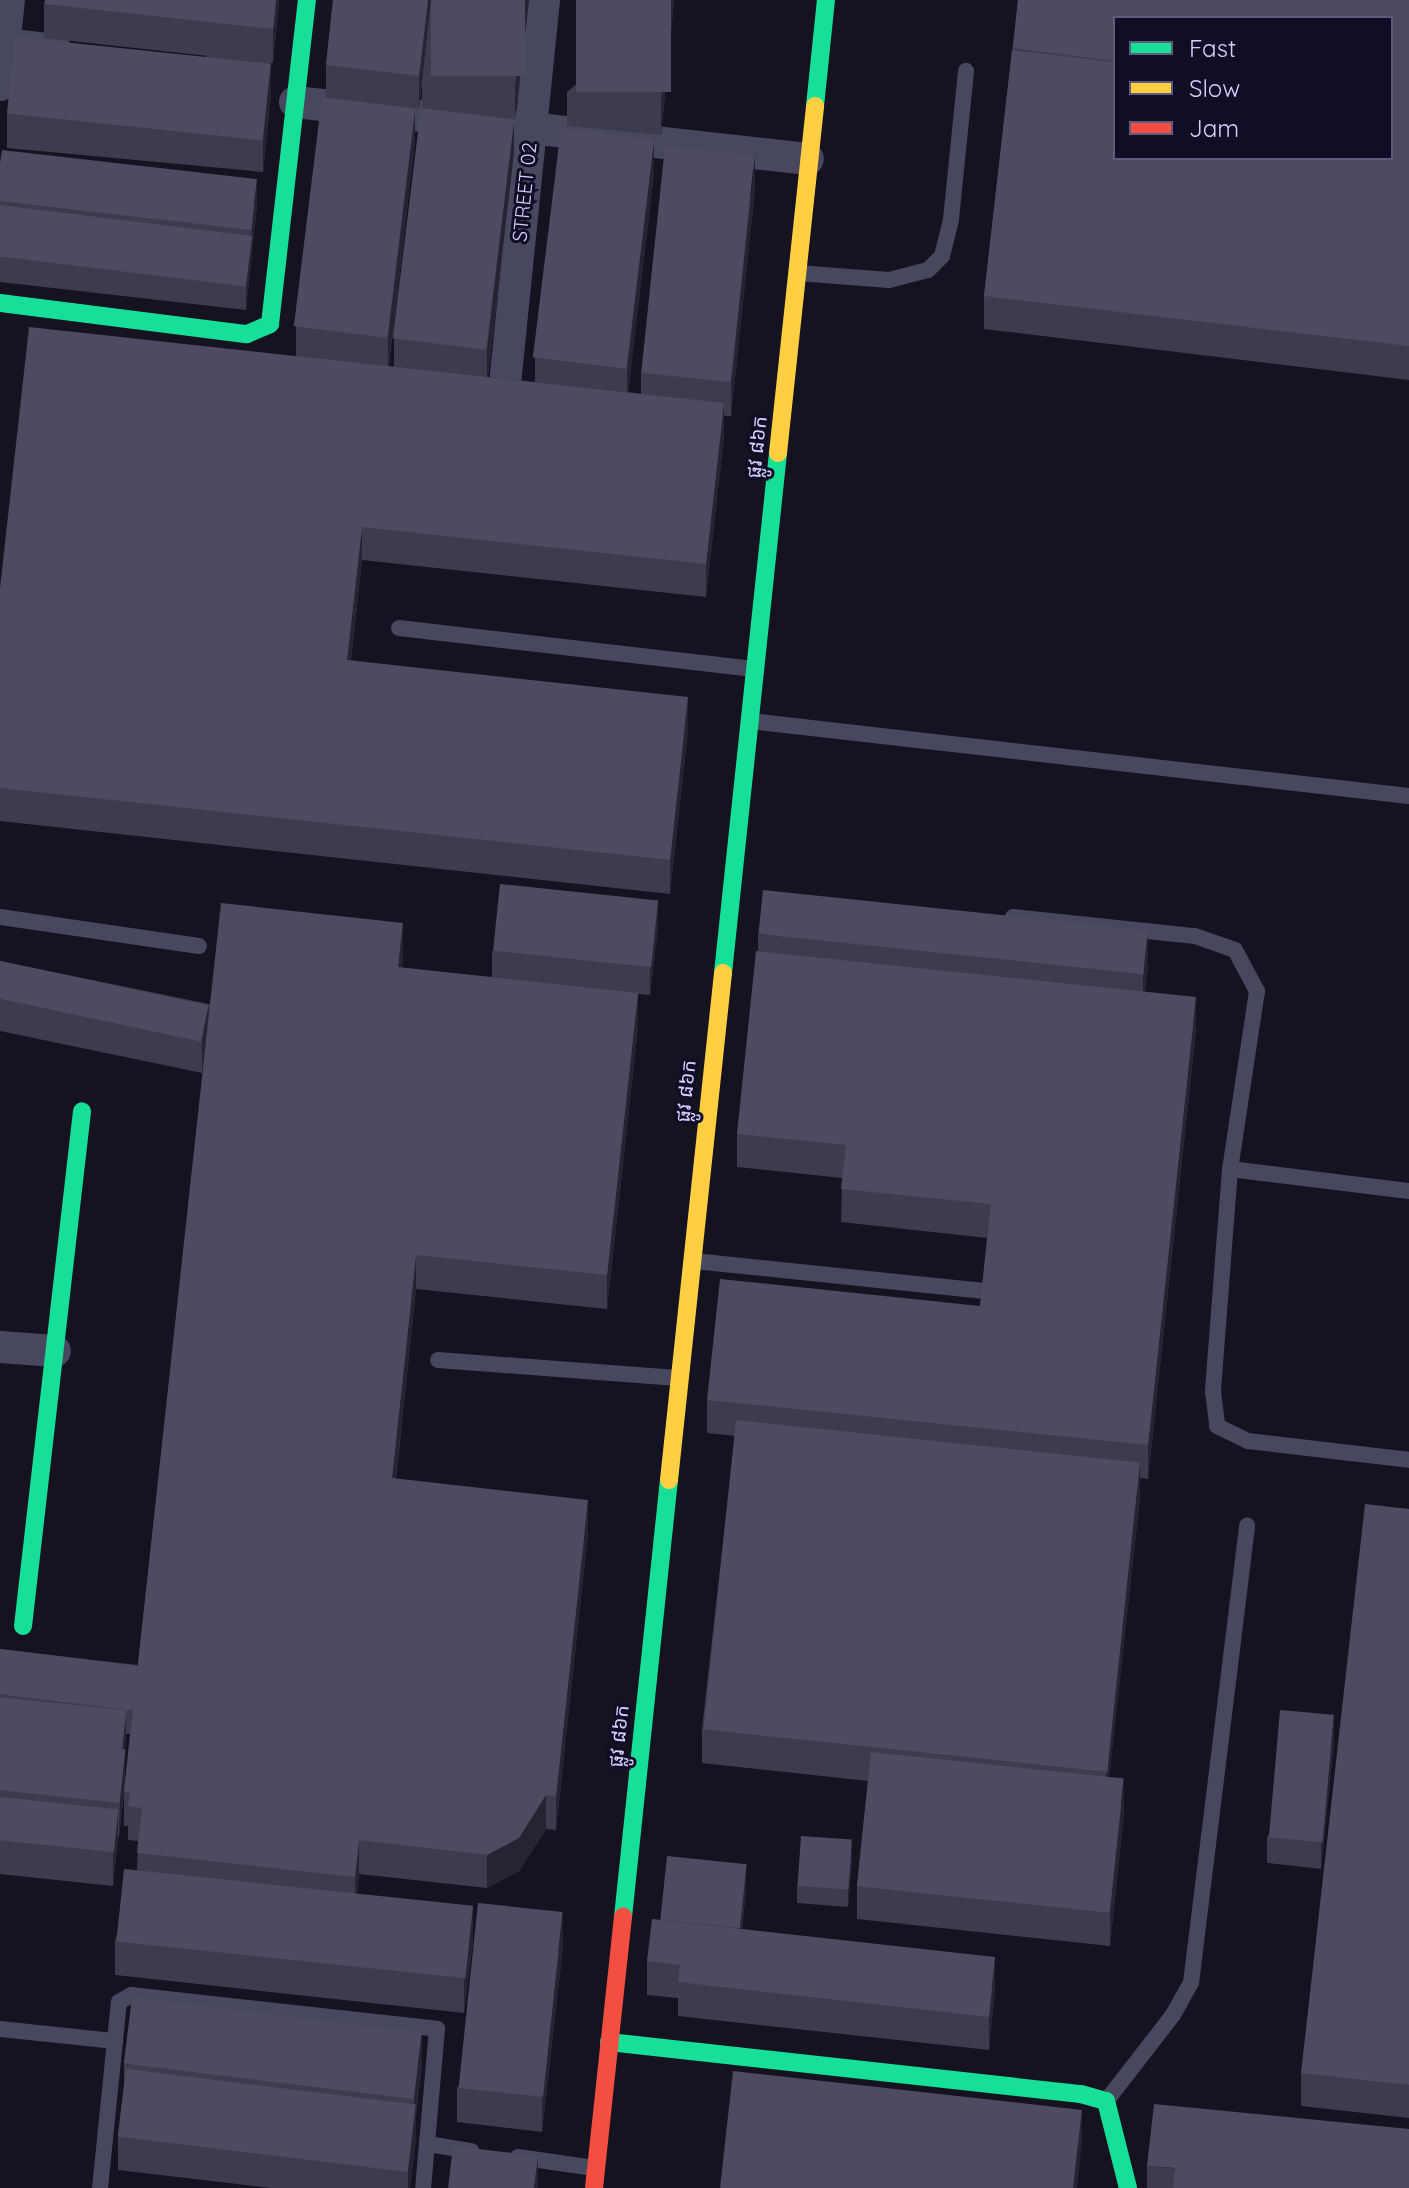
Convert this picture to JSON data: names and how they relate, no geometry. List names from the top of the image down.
{
  "streets": {
    "street": ["STREET 02", "ផ្លូវ ៨៦ក"]
  },
  "legend": ["Fast", "Slow", "Jam"]
}
